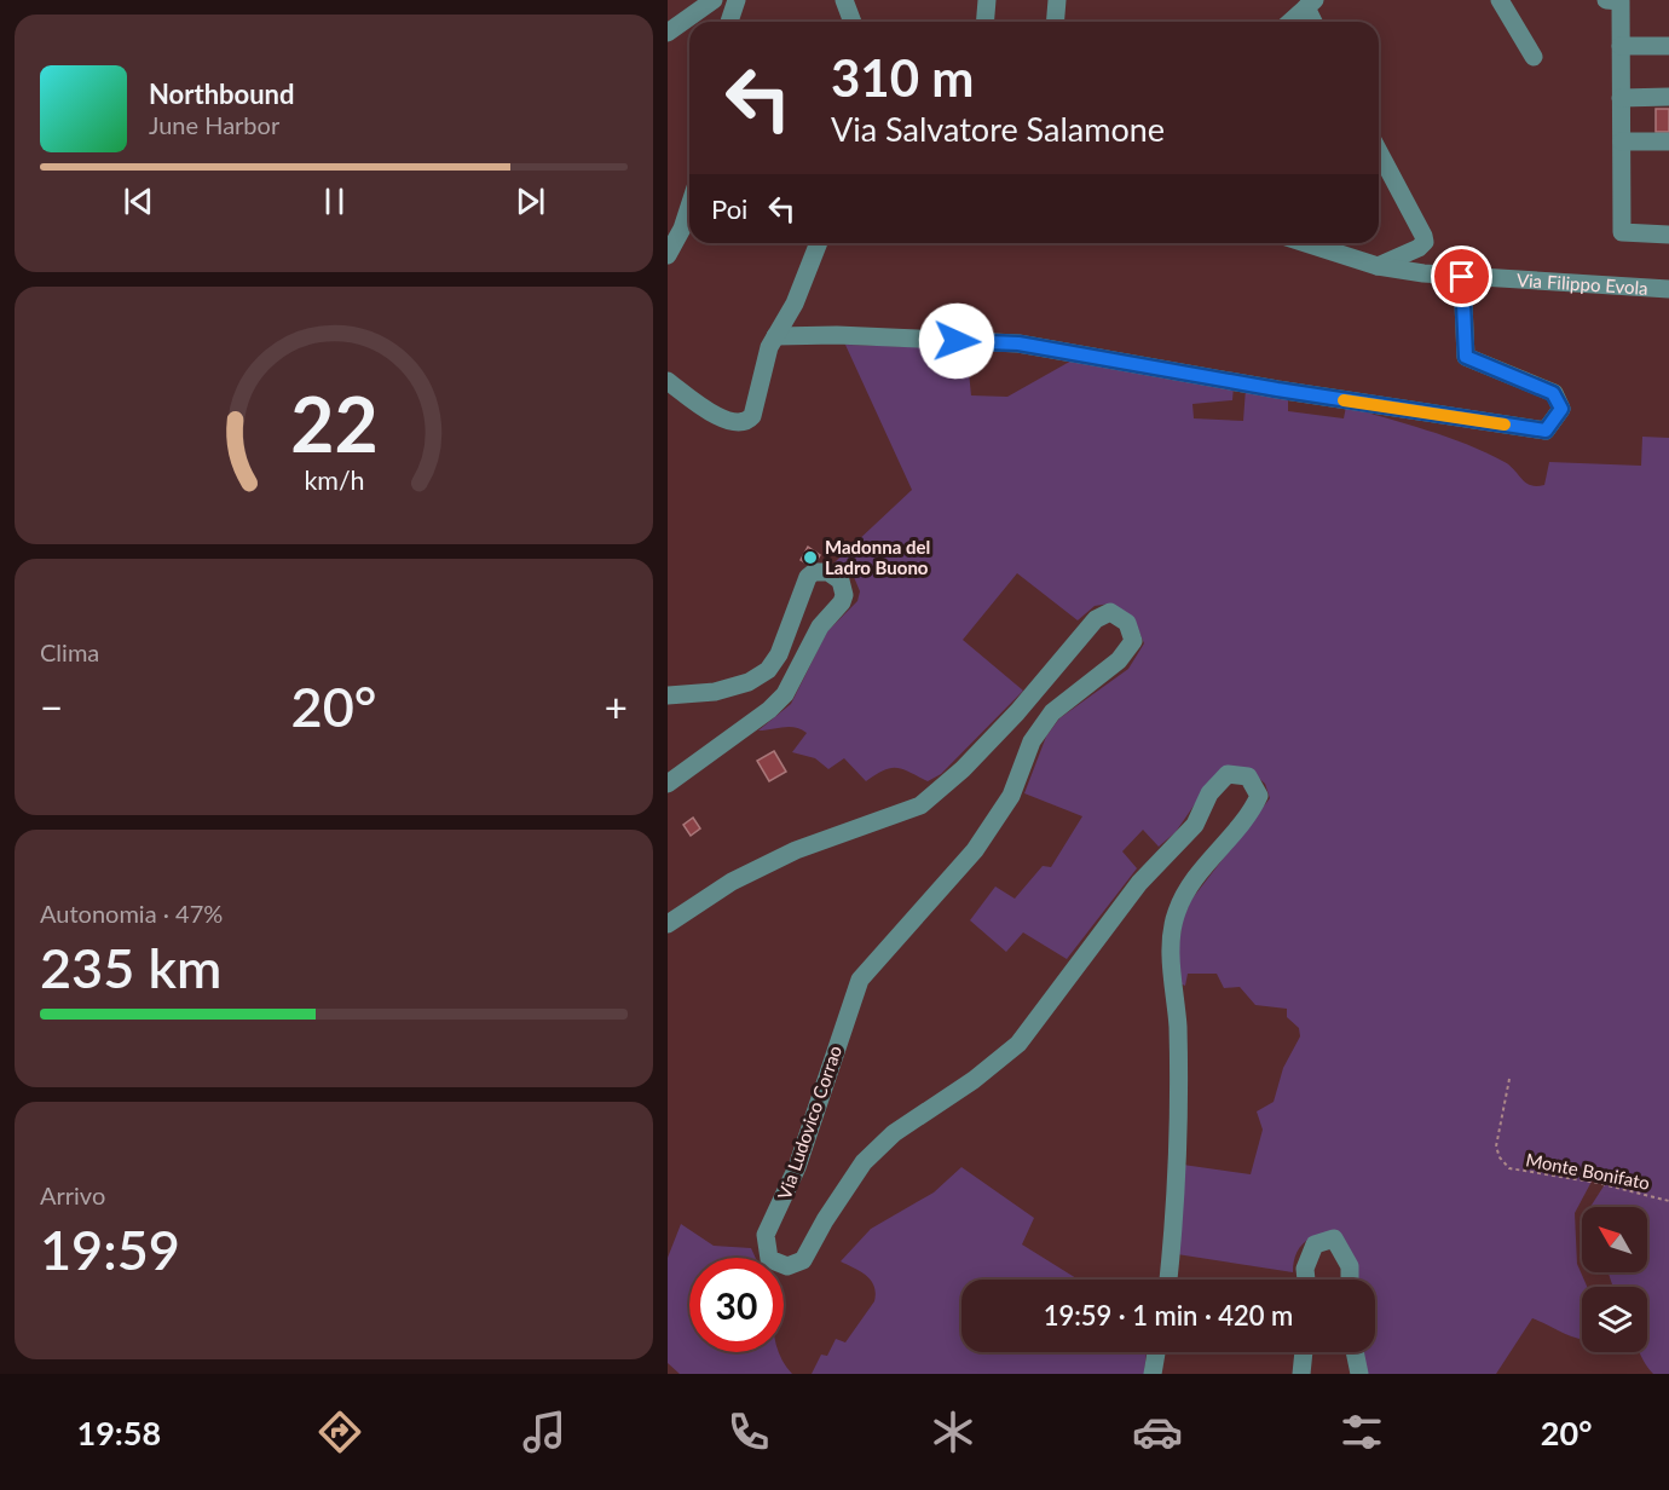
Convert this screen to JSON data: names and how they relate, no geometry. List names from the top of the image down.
{
  "streets": {
    "street": ["Via Filippo Evola", "Via Ludovico Corrao"],
    "path": ["Monte Bonifato"]
  },
  "places": ["Madonna del Ladro Buono"],
  "north": "top left",
  "page": {
    "turn": ["310 m", "Via Salvatore Salamone"],
    "song": ["Northbound", "June Harbor"],
    "then": "Poi",
    "tile": [
      "Clima",
      ["Autonomia · 47%", "235 km"],
      ["Arrivo", "19:59"]
    ],
    "heat": ["−", "20°", "+"],
    "limit": "30",
    "trip": "19:59 · 1 min · 420 m",
    "tabs": ["19:58", "20°"],
    "gauge": ["22", "km/h"]
  }
}
